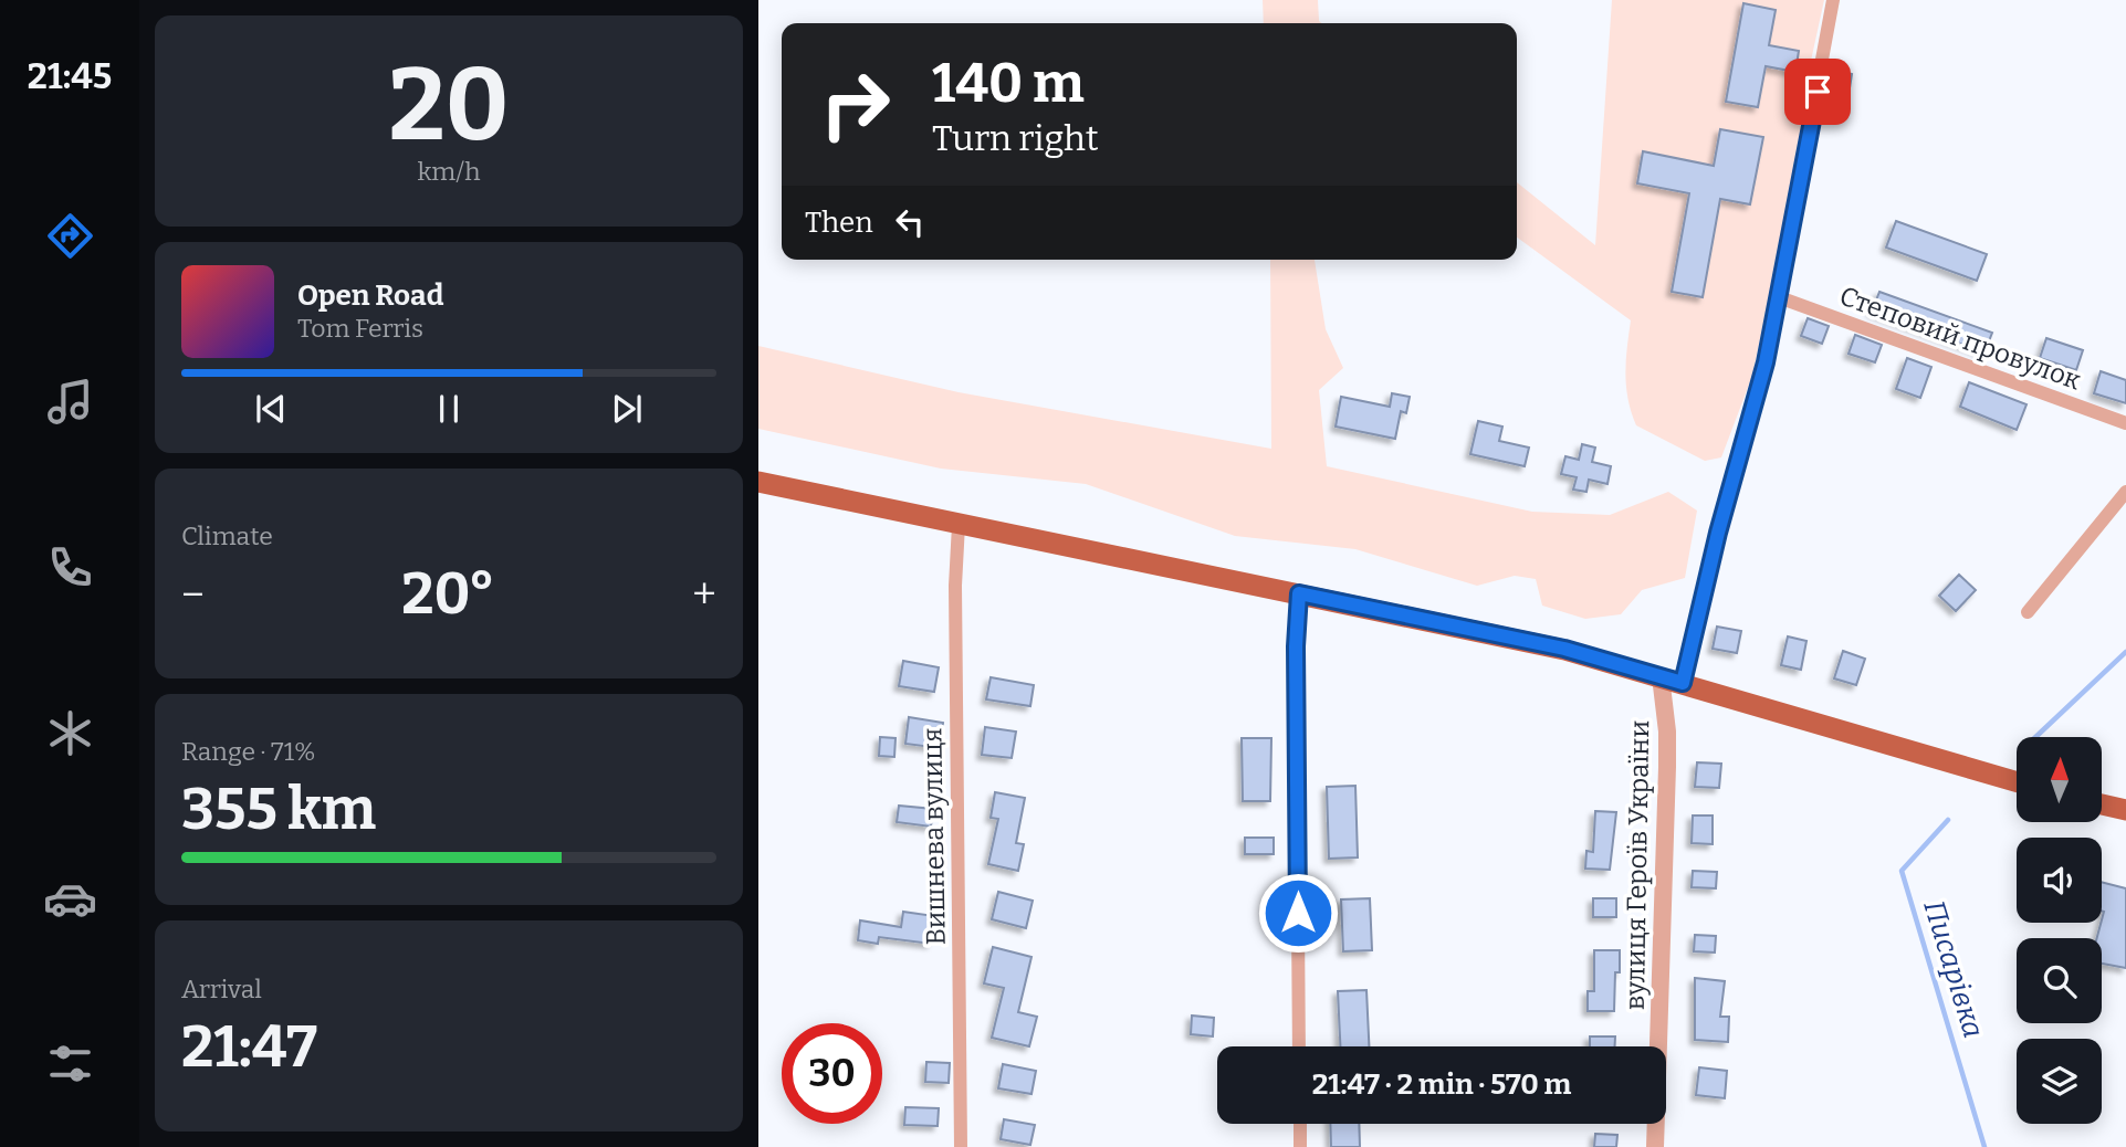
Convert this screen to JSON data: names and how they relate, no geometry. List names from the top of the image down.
{
  "streets": {
    "street": ["Степовий провулок", "Вишнева вулиця", "вулиця Героїв України"]
  },
  "water": ["Писарівка"],
  "north": "top",
  "page": {
    "tabs": "21:45",
    "tile": [
      ["20", "km/h"],
      "Climate",
      ["Range · 71%", "355 km"],
      ["Arrival", "21:47"]
    ],
    "turn": ["140 m", "Turn right"],
    "then": "Then",
    "song": ["Open Road", "Tom Ferris"],
    "heat": ["−", "20°", "+"],
    "limit": "30",
    "trip": "21:47 · 2 min · 570 m"
  }
}
